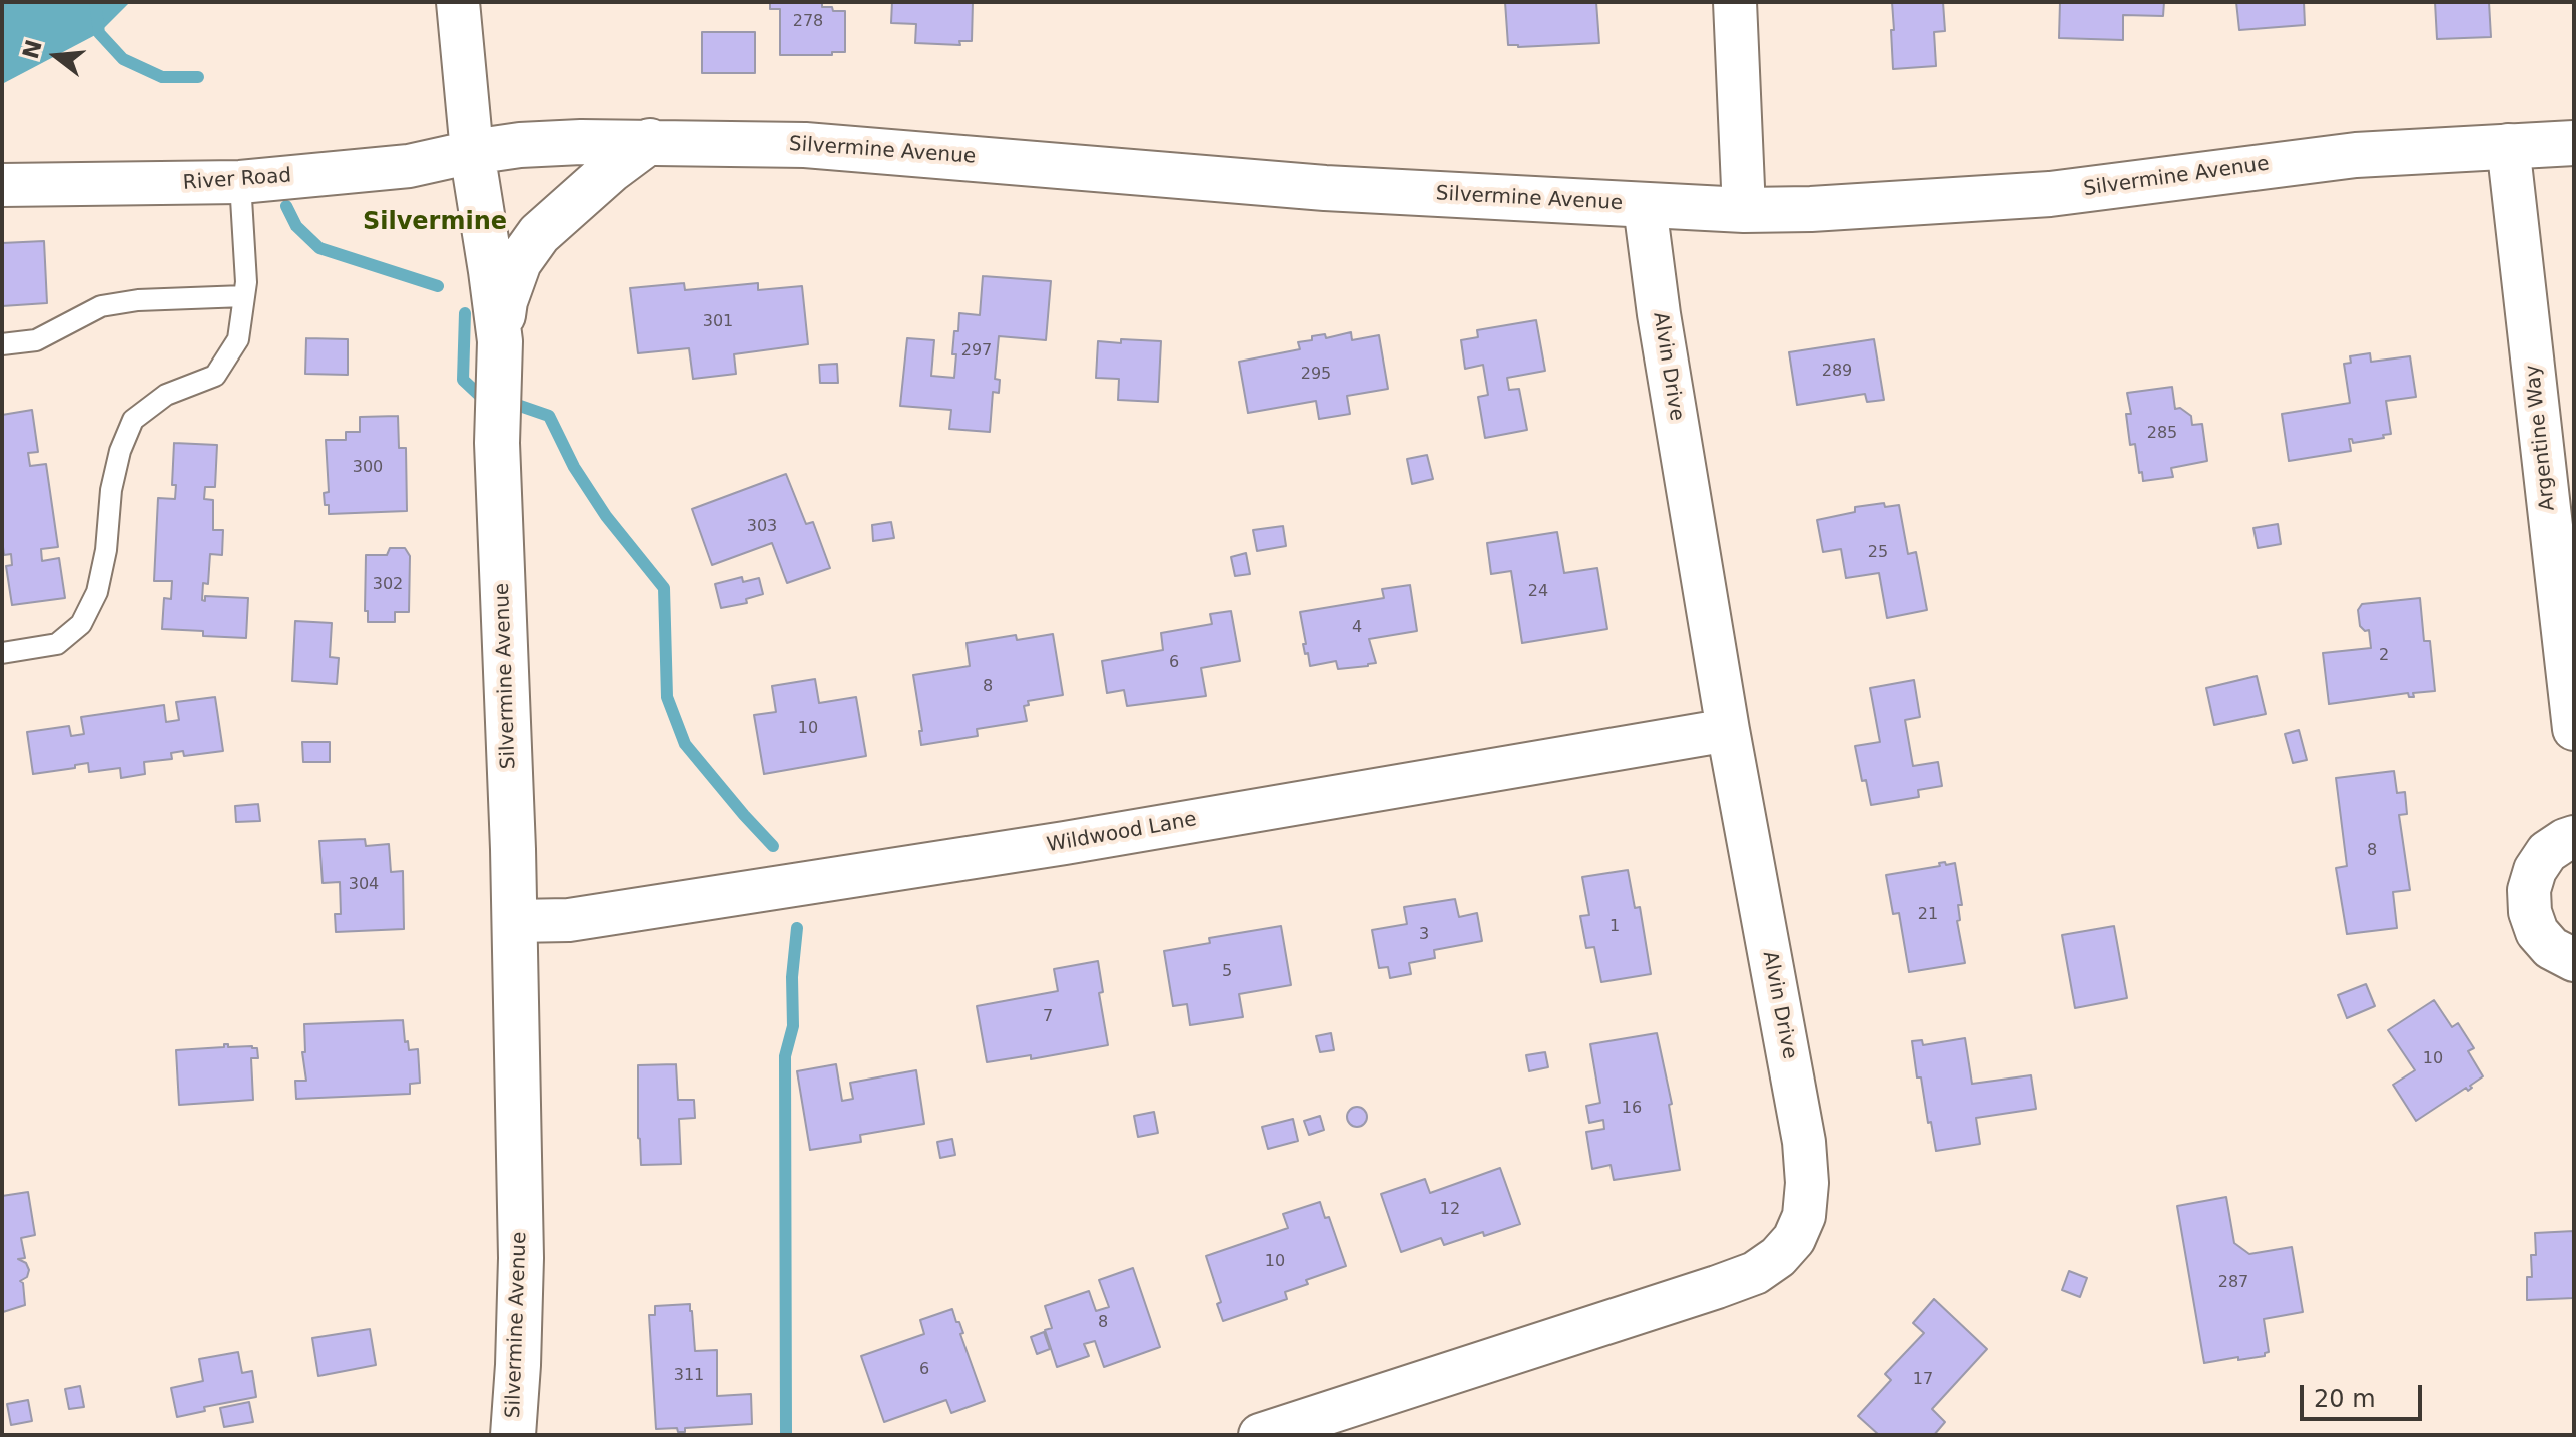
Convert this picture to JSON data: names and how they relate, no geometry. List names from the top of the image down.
{
  "streets": {
    "street": [
      "Silvermine Avenue",
      "River Road",
      "Alvin Drive",
      "Argentine Way",
      "Wildwood Lane"
    ]
  },
  "crossings": [
    ["Silvermine Avenue", "River Road"],
    ["Silvermine Avenue", "Alvin Drive"],
    ["Silvermine Avenue", "Argentine Way"],
    ["Silvermine Avenue", "Wildwood Lane"],
    ["Alvin Drive", "Wildwood Lane"]
  ],
  "districts": ["Silvermine"],
  "house_numbers": [
    "278",
    "301",
    "297",
    "289",
    "295",
    "285",
    "300",
    "303",
    "25",
    "302",
    "24",
    "4",
    "2",
    "6",
    "8",
    "10",
    "8",
    "304",
    "21",
    "1",
    "3",
    "5",
    "7",
    "10",
    "16",
    "12",
    "10",
    "287",
    "8",
    "6",
    "311",
    "17"
  ],
  "scale_bar": "20 m",
  "north": "left"
}
